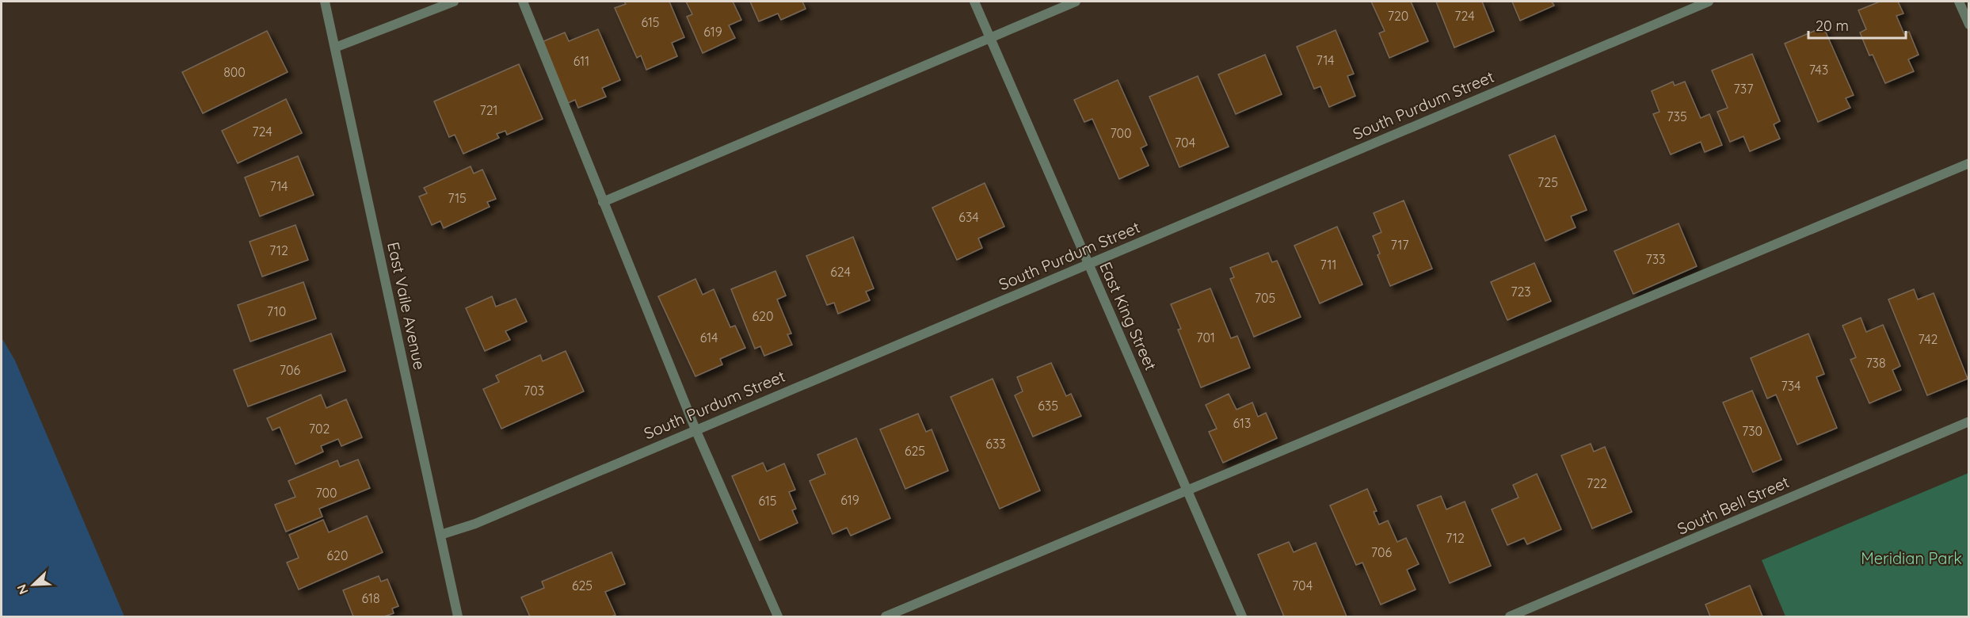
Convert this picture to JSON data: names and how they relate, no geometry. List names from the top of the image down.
{
  "streets": {
    "street": [
      "South Purdum Street",
      "East Vaile Avenue",
      "East King Street",
      "South Bell Street"
    ]
  },
  "crossings": [
    ["South Purdum Street", "East Vaile Avenue"],
    ["South Purdum Street", "East King Street"]
  ],
  "parks": ["Meridian Park"],
  "house_numbers": [
    "720",
    "724",
    "615",
    "619",
    "714",
    "611",
    "743",
    "800",
    "737",
    "721",
    "735",
    "724",
    "700",
    "704",
    "725",
    "714",
    "715",
    "634",
    "717",
    "712",
    "733",
    "711",
    "624",
    "723",
    "705",
    "710",
    "620",
    "614",
    "701",
    "742",
    "738",
    "706",
    "734",
    "703",
    "635",
    "613",
    "702",
    "730",
    "633",
    "625",
    "722",
    "700",
    "619",
    "615",
    "712",
    "706",
    "620",
    "625",
    "704",
    "618"
  ],
  "scale_bar": "20 m",
  "north": "bottom left"
}
